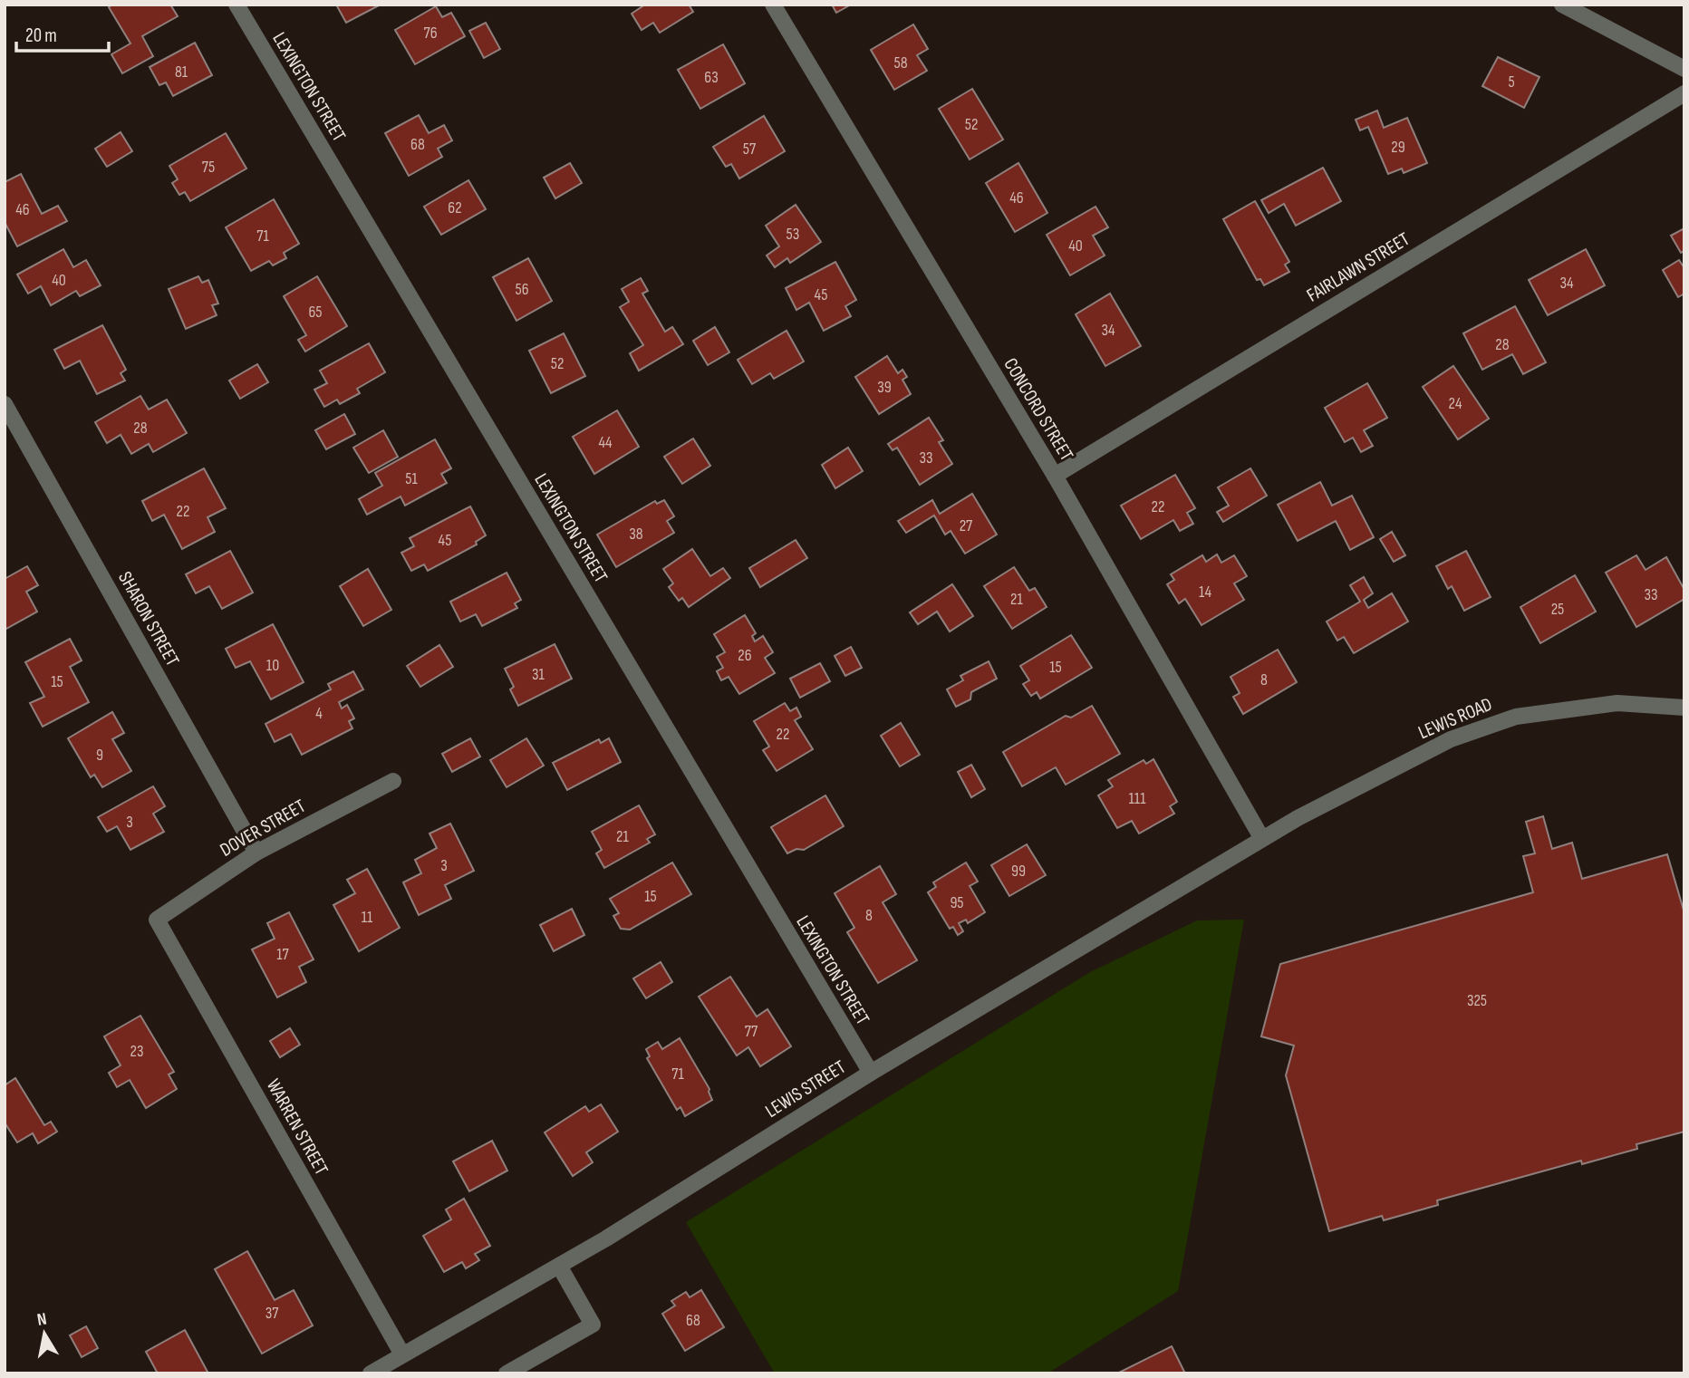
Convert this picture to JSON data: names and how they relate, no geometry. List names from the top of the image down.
{
  "streets": {
    "street": [
      "LEXINGTON STREET",
      "FAIRLAWN STREET",
      "CONCORD STREET",
      "SHARON STREET",
      "LEWIS ROAD",
      "DOVER STREET",
      "LEWIS STREET",
      "WARREN STREET"
    ]
  },
  "crossings": [
    ["LEXINGTON STREET", "LEWIS STREET"],
    ["FAIRLAWN STREET", "CONCORD STREET"],
    ["CONCORD STREET", "LEWIS ROAD"],
    ["CONCORD STREET", "LEWIS STREET"],
    ["SHARON STREET", "DOVER STREET"],
    ["LEWIS ROAD", "LEWIS STREET"],
    ["DOVER STREET", "WARREN STREET"],
    ["LEWIS STREET", "WARREN STREET"]
  ],
  "house_numbers": [
    "76",
    "58",
    "81",
    "63",
    "5",
    "52",
    "68",
    "29",
    "57",
    "75",
    "46",
    "62",
    "46",
    "53",
    "71",
    "40",
    "40",
    "34",
    "56",
    "45",
    "65",
    "34",
    "28",
    "52",
    "39",
    "24",
    "28",
    "44",
    "33",
    "51",
    "22",
    "22",
    "27",
    "38",
    "45",
    "14",
    "33",
    "21",
    "25",
    "26",
    "10",
    "15",
    "31",
    "8",
    "15",
    "4",
    "22",
    "9",
    "111",
    "3",
    "21",
    "3",
    "99",
    "15",
    "95",
    "8",
    "11",
    "17",
    "325",
    "77",
    "23",
    "71",
    "37",
    "68"
  ],
  "scale_bar": "20 m",
  "north": "top"
}
